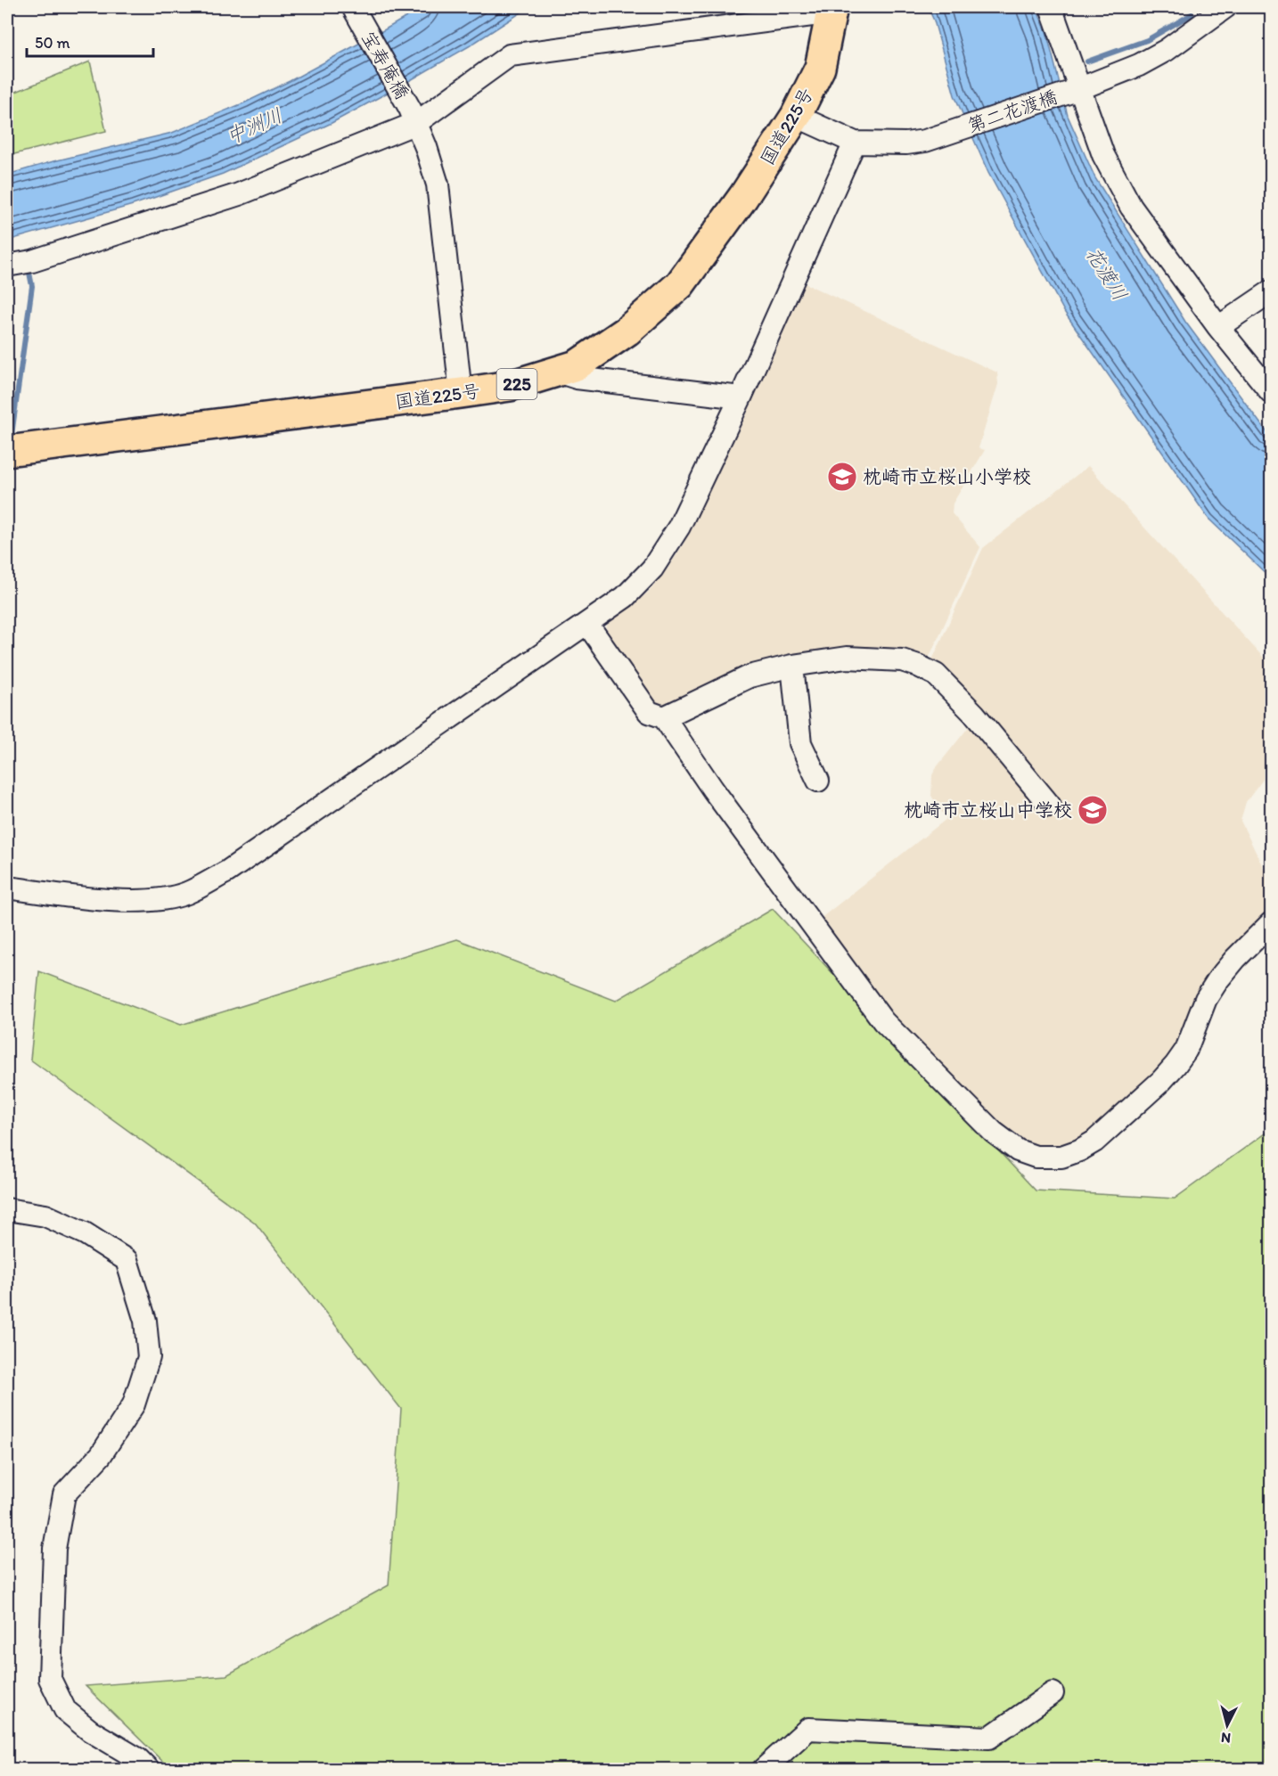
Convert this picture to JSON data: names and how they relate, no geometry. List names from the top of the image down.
{
  "streets": {
    "highway": ["国道225号", "225"],
    "street": ["宝寿庵橋", "第二花渡橋"]
  },
  "crossings": [
    ["宝寿庵橋", "国道225号"]
  ],
  "water": ["中洲川", "花渡川"],
  "places": {
    "school or university": ["枕崎市立桜山小学校", "枕崎市立桜山中学校"]
  },
  "scale_bar": "50 m",
  "north": "bottom"
}
